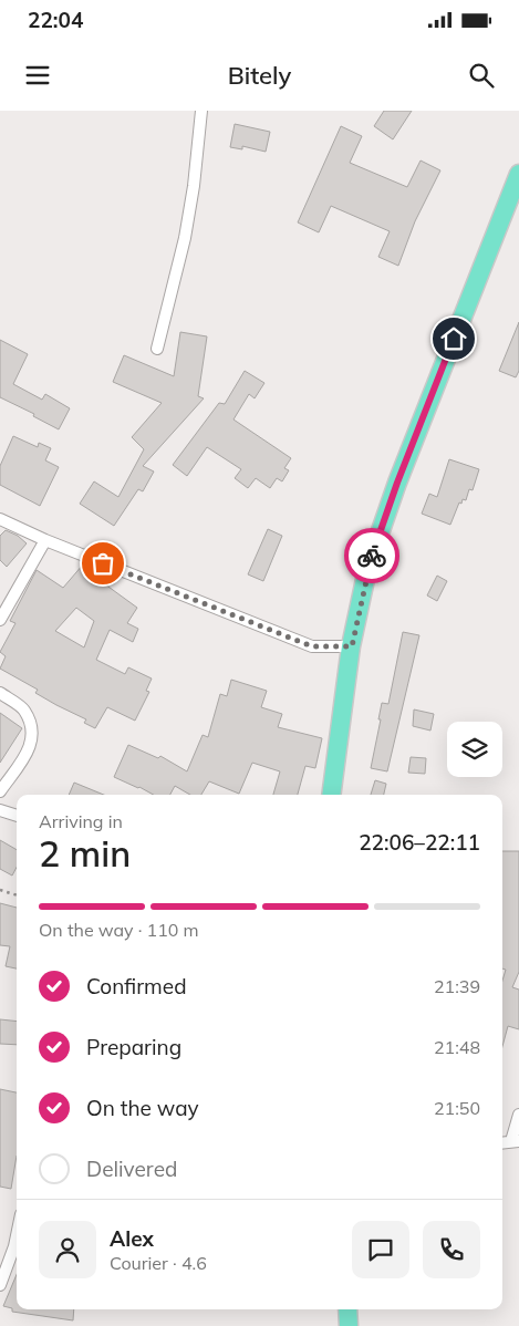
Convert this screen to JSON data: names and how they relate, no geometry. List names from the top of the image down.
{
  "page": {
    "status": "22:04",
    "header": "Bitely",
    "heading": ["2 min", "Arriving in", "22:06–22:11"],
    "panel": ["Alex", "Courier · 4.6"],
    "bar": "On the way · 110 m",
    "list": [
      ["Confirmed", "21:39"],
      ["Preparing", "21:48"],
      ["On the way", "21:50"],
      "Delivered"
    ]
  }
}
